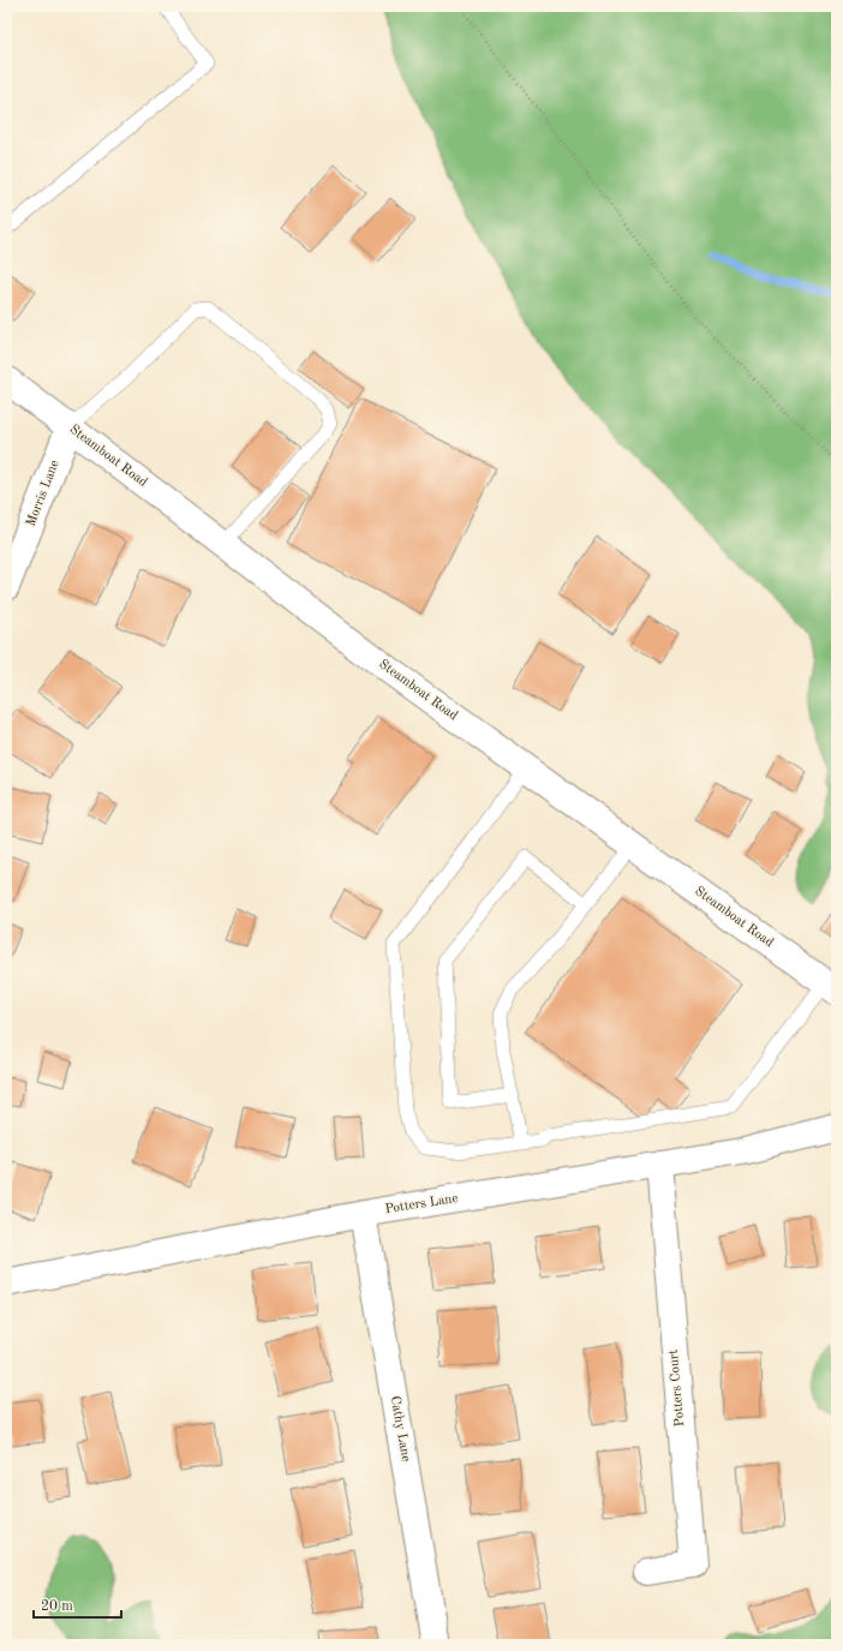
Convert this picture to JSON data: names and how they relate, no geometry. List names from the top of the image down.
{
  "streets": {
    "street": [
      "Steamboat Road",
      "Morris Lane",
      "Potters Lane",
      "Potters Court",
      "Cathy Lane"
    ]
  },
  "crossings": [
    ["Steamboat Road", "Morris Lane"],
    ["Potters Lane", "Potters Court"],
    ["Potters Lane", "Cathy Lane"]
  ],
  "scale_bar": "20 m"
}
